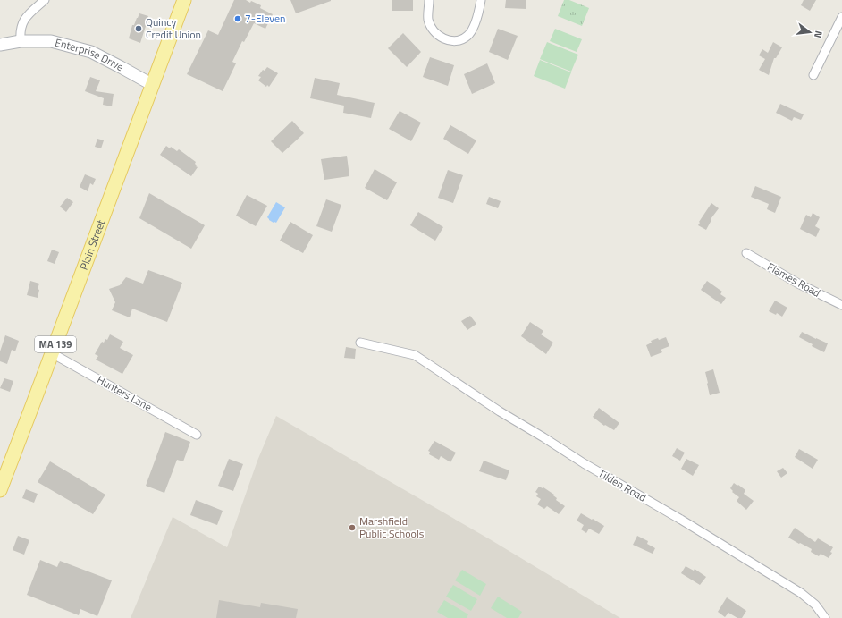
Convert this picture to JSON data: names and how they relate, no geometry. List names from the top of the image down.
{
  "streets": {
    "main road": ["Plain Street", "MA 139"],
    "street": [
      "Enterprise Drive",
      "Flames Road",
      "Hunters Lane",
      "Tilden Road"
    ]
  },
  "crossings": [
    ["Enterprise Drive", "Plain Street"],
    ["Plain Street", "Hunters Lane"]
  ],
  "places": ["7-Eleven", "Quincy Credit Union", "Marshfield Public Schools"],
  "north": "right"
}
